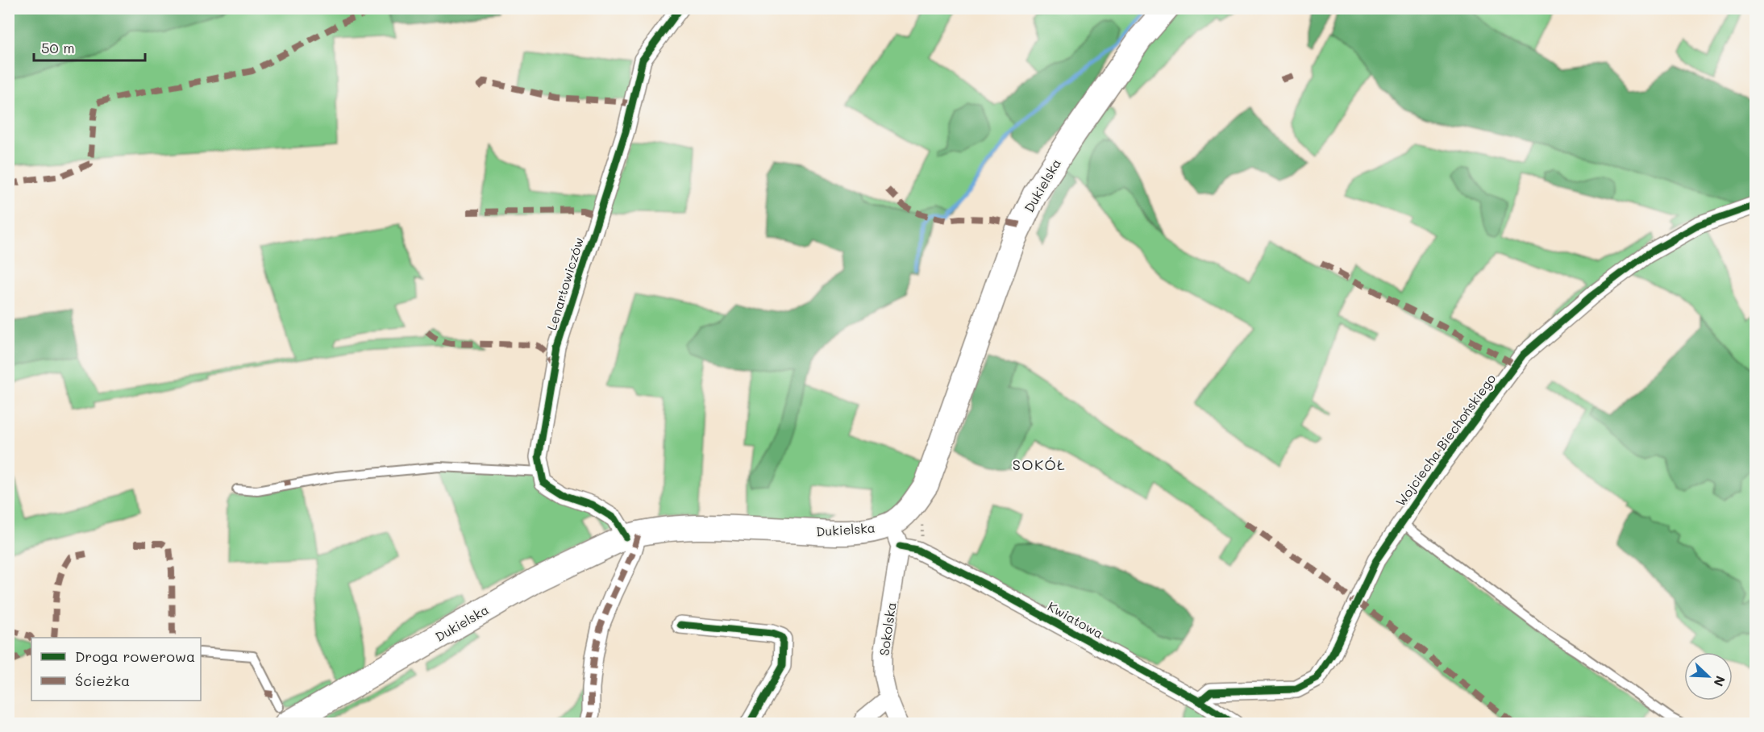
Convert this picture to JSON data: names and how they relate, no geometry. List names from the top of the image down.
{
  "streets": {
    "main road": ["Dukielska"],
    "street": [
      "Lenartowiczów",
      "Wojciecha Biechońskiego",
      "Kwiatowa",
      "Sokolska"
    ]
  },
  "crossings": [
    ["Wojciecha Biechońskiego", "Kwiatowa"],
    ["Kwiatowa", "Sokolska"]
  ],
  "districts": ["SOKÓŁ"],
  "legend": ["Droga rowerowa", "Ścieżka"],
  "scale_bar": "50 m",
  "north": "bottom right"
}
